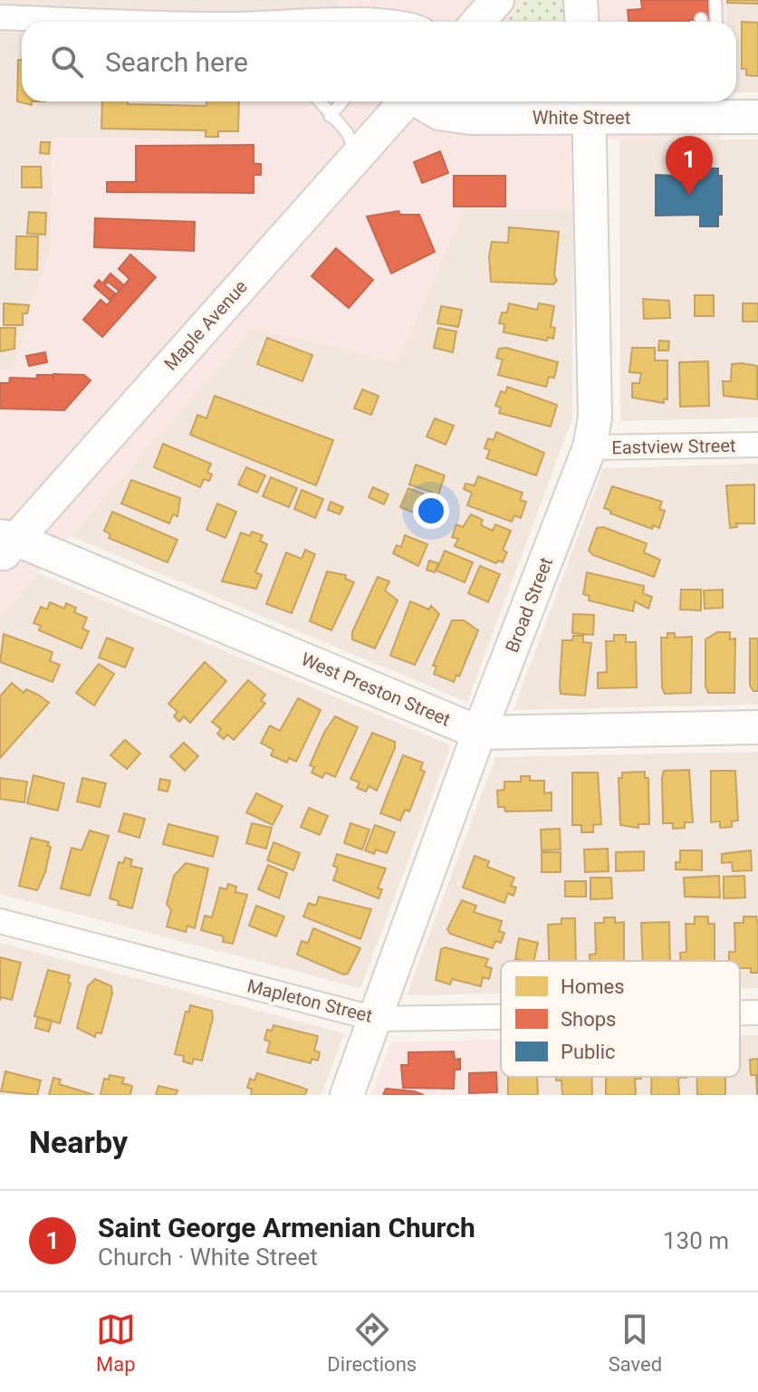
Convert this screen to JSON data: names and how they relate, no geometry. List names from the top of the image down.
{
  "streets": {
    "main road": [
      "White Street",
      "Maple Avenue",
      "Broad Street",
      "West Preston Street"
    ],
    "street": ["Eastview Street", "Mapleton Street"]
  },
  "crossings": [
    ["White Street", "Broad Street"],
    ["Maple Avenue", "West Preston Street"],
    ["Eastview Street", "Broad Street"],
    ["Broad Street", "West Preston Street"],
    ["Broad Street", "Mapleton Street"]
  ],
  "legend": ["Homes", "Shops", "Public"],
  "page": {
    "search": "Search here",
    "pins": "1",
    "heading": "Nearby",
    "list": [
      {
        "mark": "1",
        "name": "Saint George Armenian Church",
        "note": "Church · White Street",
        "value": "130 m"
      }
    ],
    "nav": ["Map", "Directions", "Saved"]
  }
}
